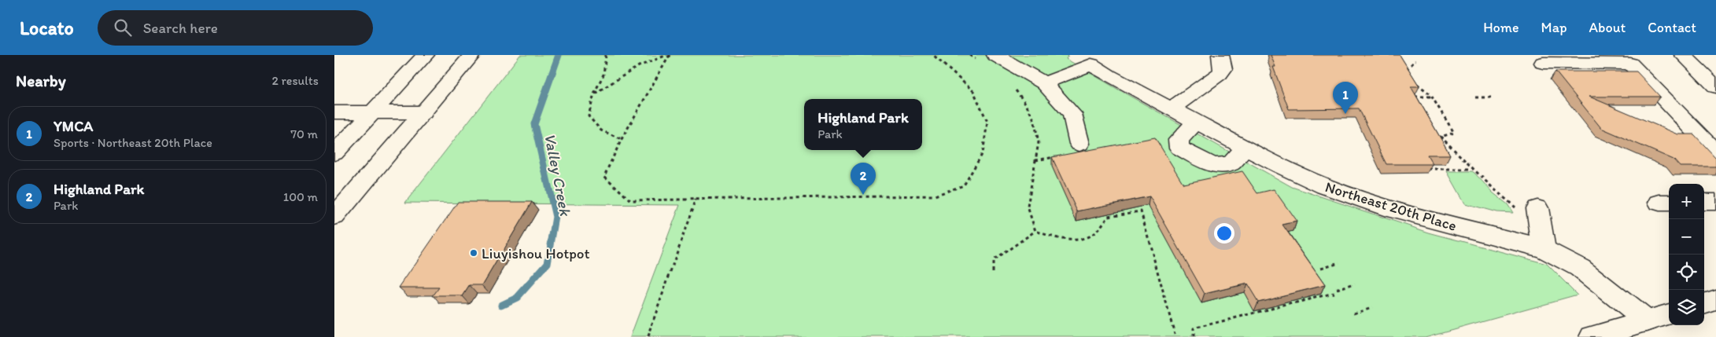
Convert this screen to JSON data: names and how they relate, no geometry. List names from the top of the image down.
{
  "streets": {
    "street": ["Northeast 20th Place"]
  },
  "water": ["Valley Creek"],
  "places": ["Liuyishou Hotpot"],
  "page": {
    "header": "Locato",
    "search": "Search here",
    "nav": [
      "Home",
      "Map",
      "About",
      "Contact"
    ],
    "heading": ["Nearby", "2 results"],
    "pins": ["1", "2"],
    "popup": ["Highland Park", "Park"],
    "list": [
      {
        "mark": "1",
        "name": "YMCA",
        "note": "Sports · Northeast 20th Place",
        "value": "70 m"
      },
      {
        "mark": "2",
        "name": "Highland Park",
        "note": "Park",
        "value": "100 m"
      }
    ],
    "map_buttons": ["+", "−"]
  }
}
